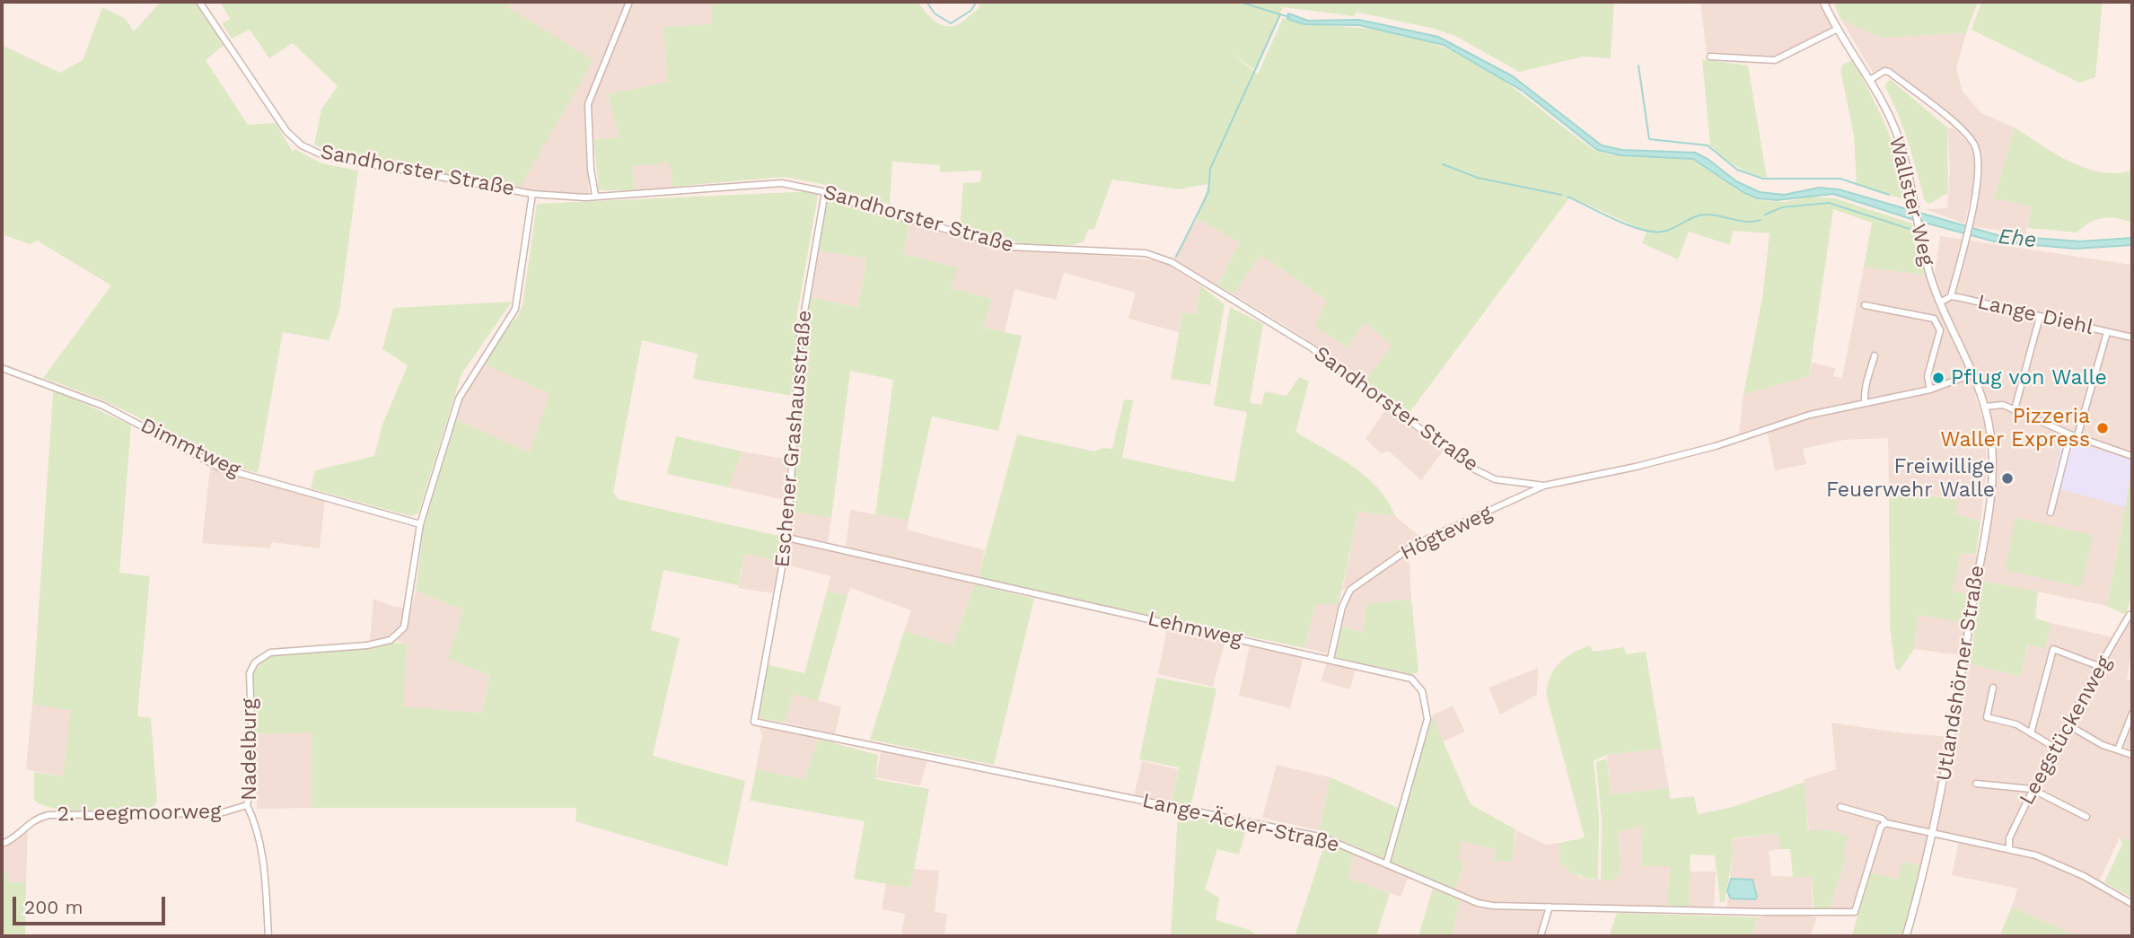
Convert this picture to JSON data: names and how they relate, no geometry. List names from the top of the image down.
{
  "streets": {
    "street": [
      "Sandhorster Straße",
      "Wallster Weg",
      "Lange Diehl",
      "Eschener Grashausstraße",
      "Dimmtweg",
      "Högteweg",
      "Lehmweg",
      "Utlandshörner Straße",
      "Leegstückenweg",
      "Nadelburg",
      "2. Leegmoorweg",
      "Lange-Äcker-Straße"
    ]
  },
  "crossings": [
    ["Sandhorster Straße", "Wallster Weg"],
    ["Sandhorster Straße", "Eschener Grashausstraße"],
    ["Sandhorster Straße", "Högteweg"],
    ["Wallster Weg", "Lange Diehl"],
    ["Wallster Weg", "Utlandshörner Straße"],
    ["Eschener Grashausstraße", "Lehmweg"],
    ["Eschener Grashausstraße", "Lange-Äcker-Straße"],
    ["Dimmtweg", "Nadelburg"],
    ["Högteweg", "Lehmweg"],
    ["Lehmweg", "Lange-Äcker-Straße"],
    ["Nadelburg", "2. Leegmoorweg"]
  ],
  "water": ["Ehe"],
  "places": ["Pflug von Walle", "Pizzeria Waller Express", "Freiwillige Feuerwehr Walle"],
  "scale_bar": "200 m"
}
